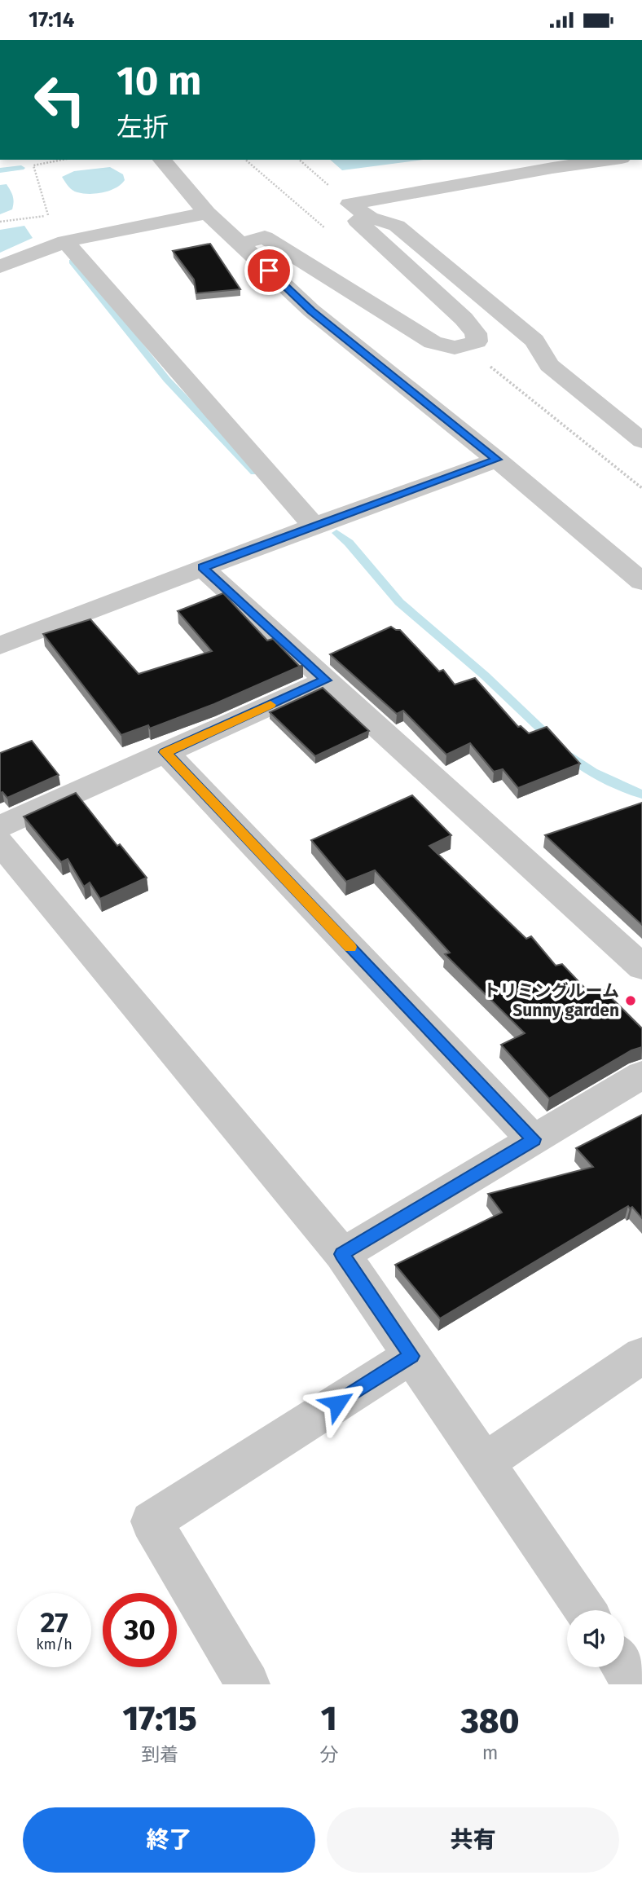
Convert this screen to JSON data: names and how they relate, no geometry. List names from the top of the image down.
{
  "places": ["トリミングルーム Sunny garden"],
  "page": {
    "status": "17:14",
    "turn": ["10 m", "左折"],
    "speed": "27 km/h",
    "limit": "30",
    "eta": [
      "17:15",
      "到着",
      "1",
      "分",
      "380",
      "m"
    ],
    "buttons": ["終了", "共有"]
  }
}
